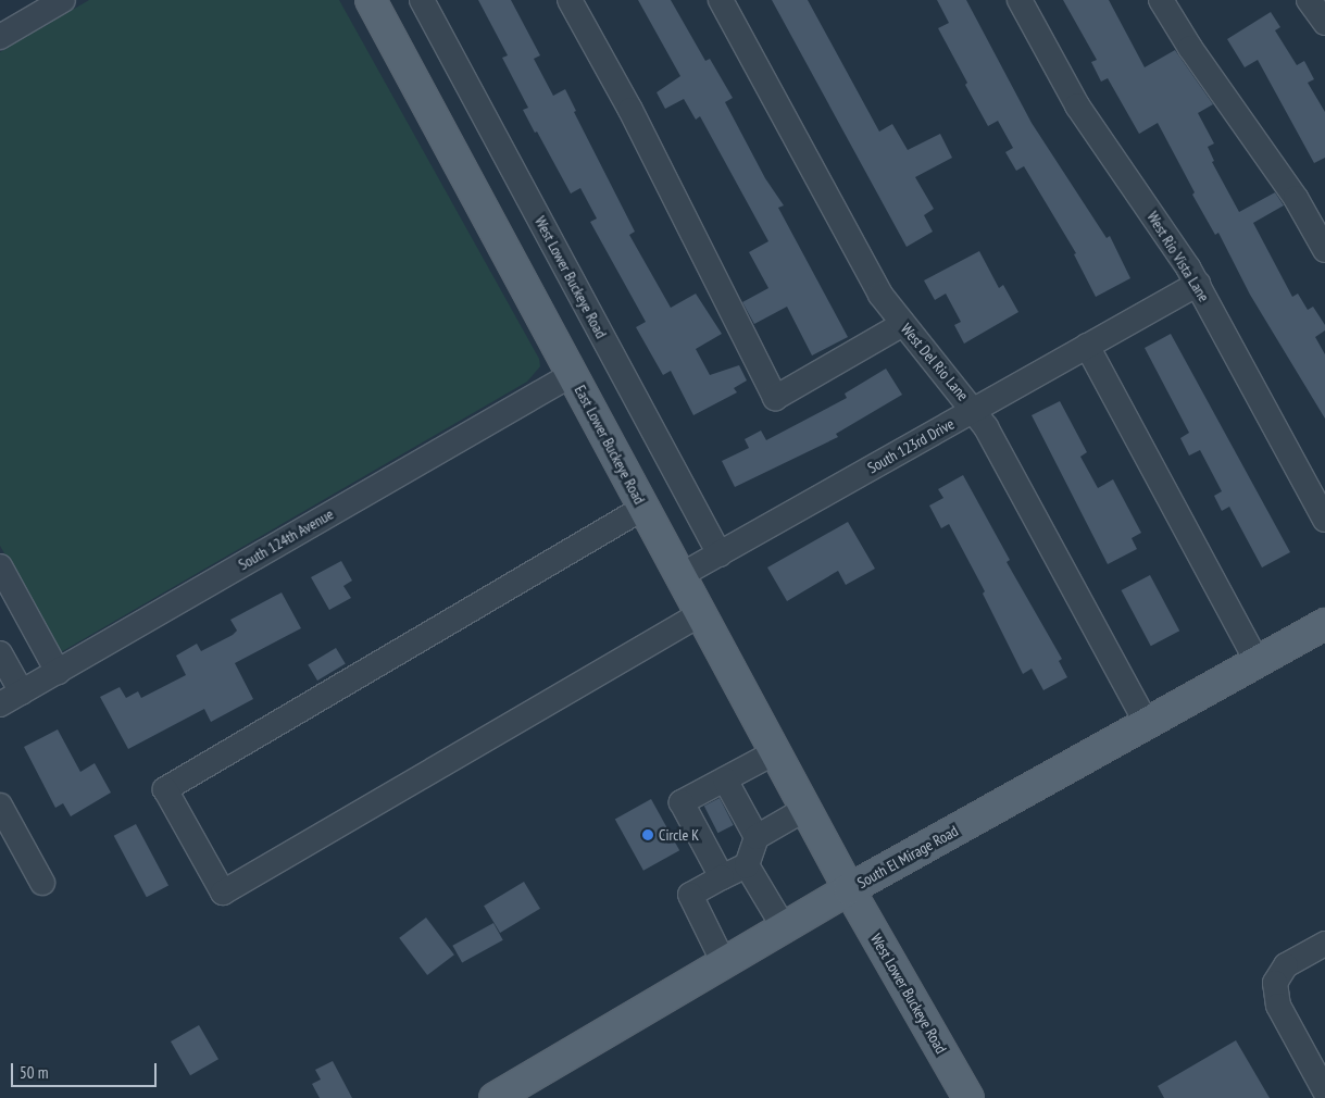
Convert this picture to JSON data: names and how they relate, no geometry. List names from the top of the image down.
{
  "streets": {
    "main road": ["West Lower Buckeye Road", "East Lower Buckeye Road", "South El Mirage Road"],
    "street": [
      "West Rio Vista Lane",
      "West Del Rio Lane",
      "South 123rd Drive",
      "South 124th Avenue"
    ]
  },
  "crossings": [
    ["West Rio Vista Lane", "South 123rd Drive"],
    ["West Lower Buckeye Road", "East Lower Buckeye Road"],
    ["West Lower Buckeye Road", "South 123rd Drive"],
    ["West Lower Buckeye Road", "South El Mirage Road"],
    ["West Del Rio Lane", "South 123rd Drive"],
    ["West Del Rio Lane", "South El Mirage Road"],
    ["East Lower Buckeye Road", "South 123rd Drive"],
    ["East Lower Buckeye Road", "South 124th Avenue"],
    ["East Lower Buckeye Road", "South El Mirage Road"]
  ],
  "places": ["Circle K"],
  "scale_bar": "50 m"
}
